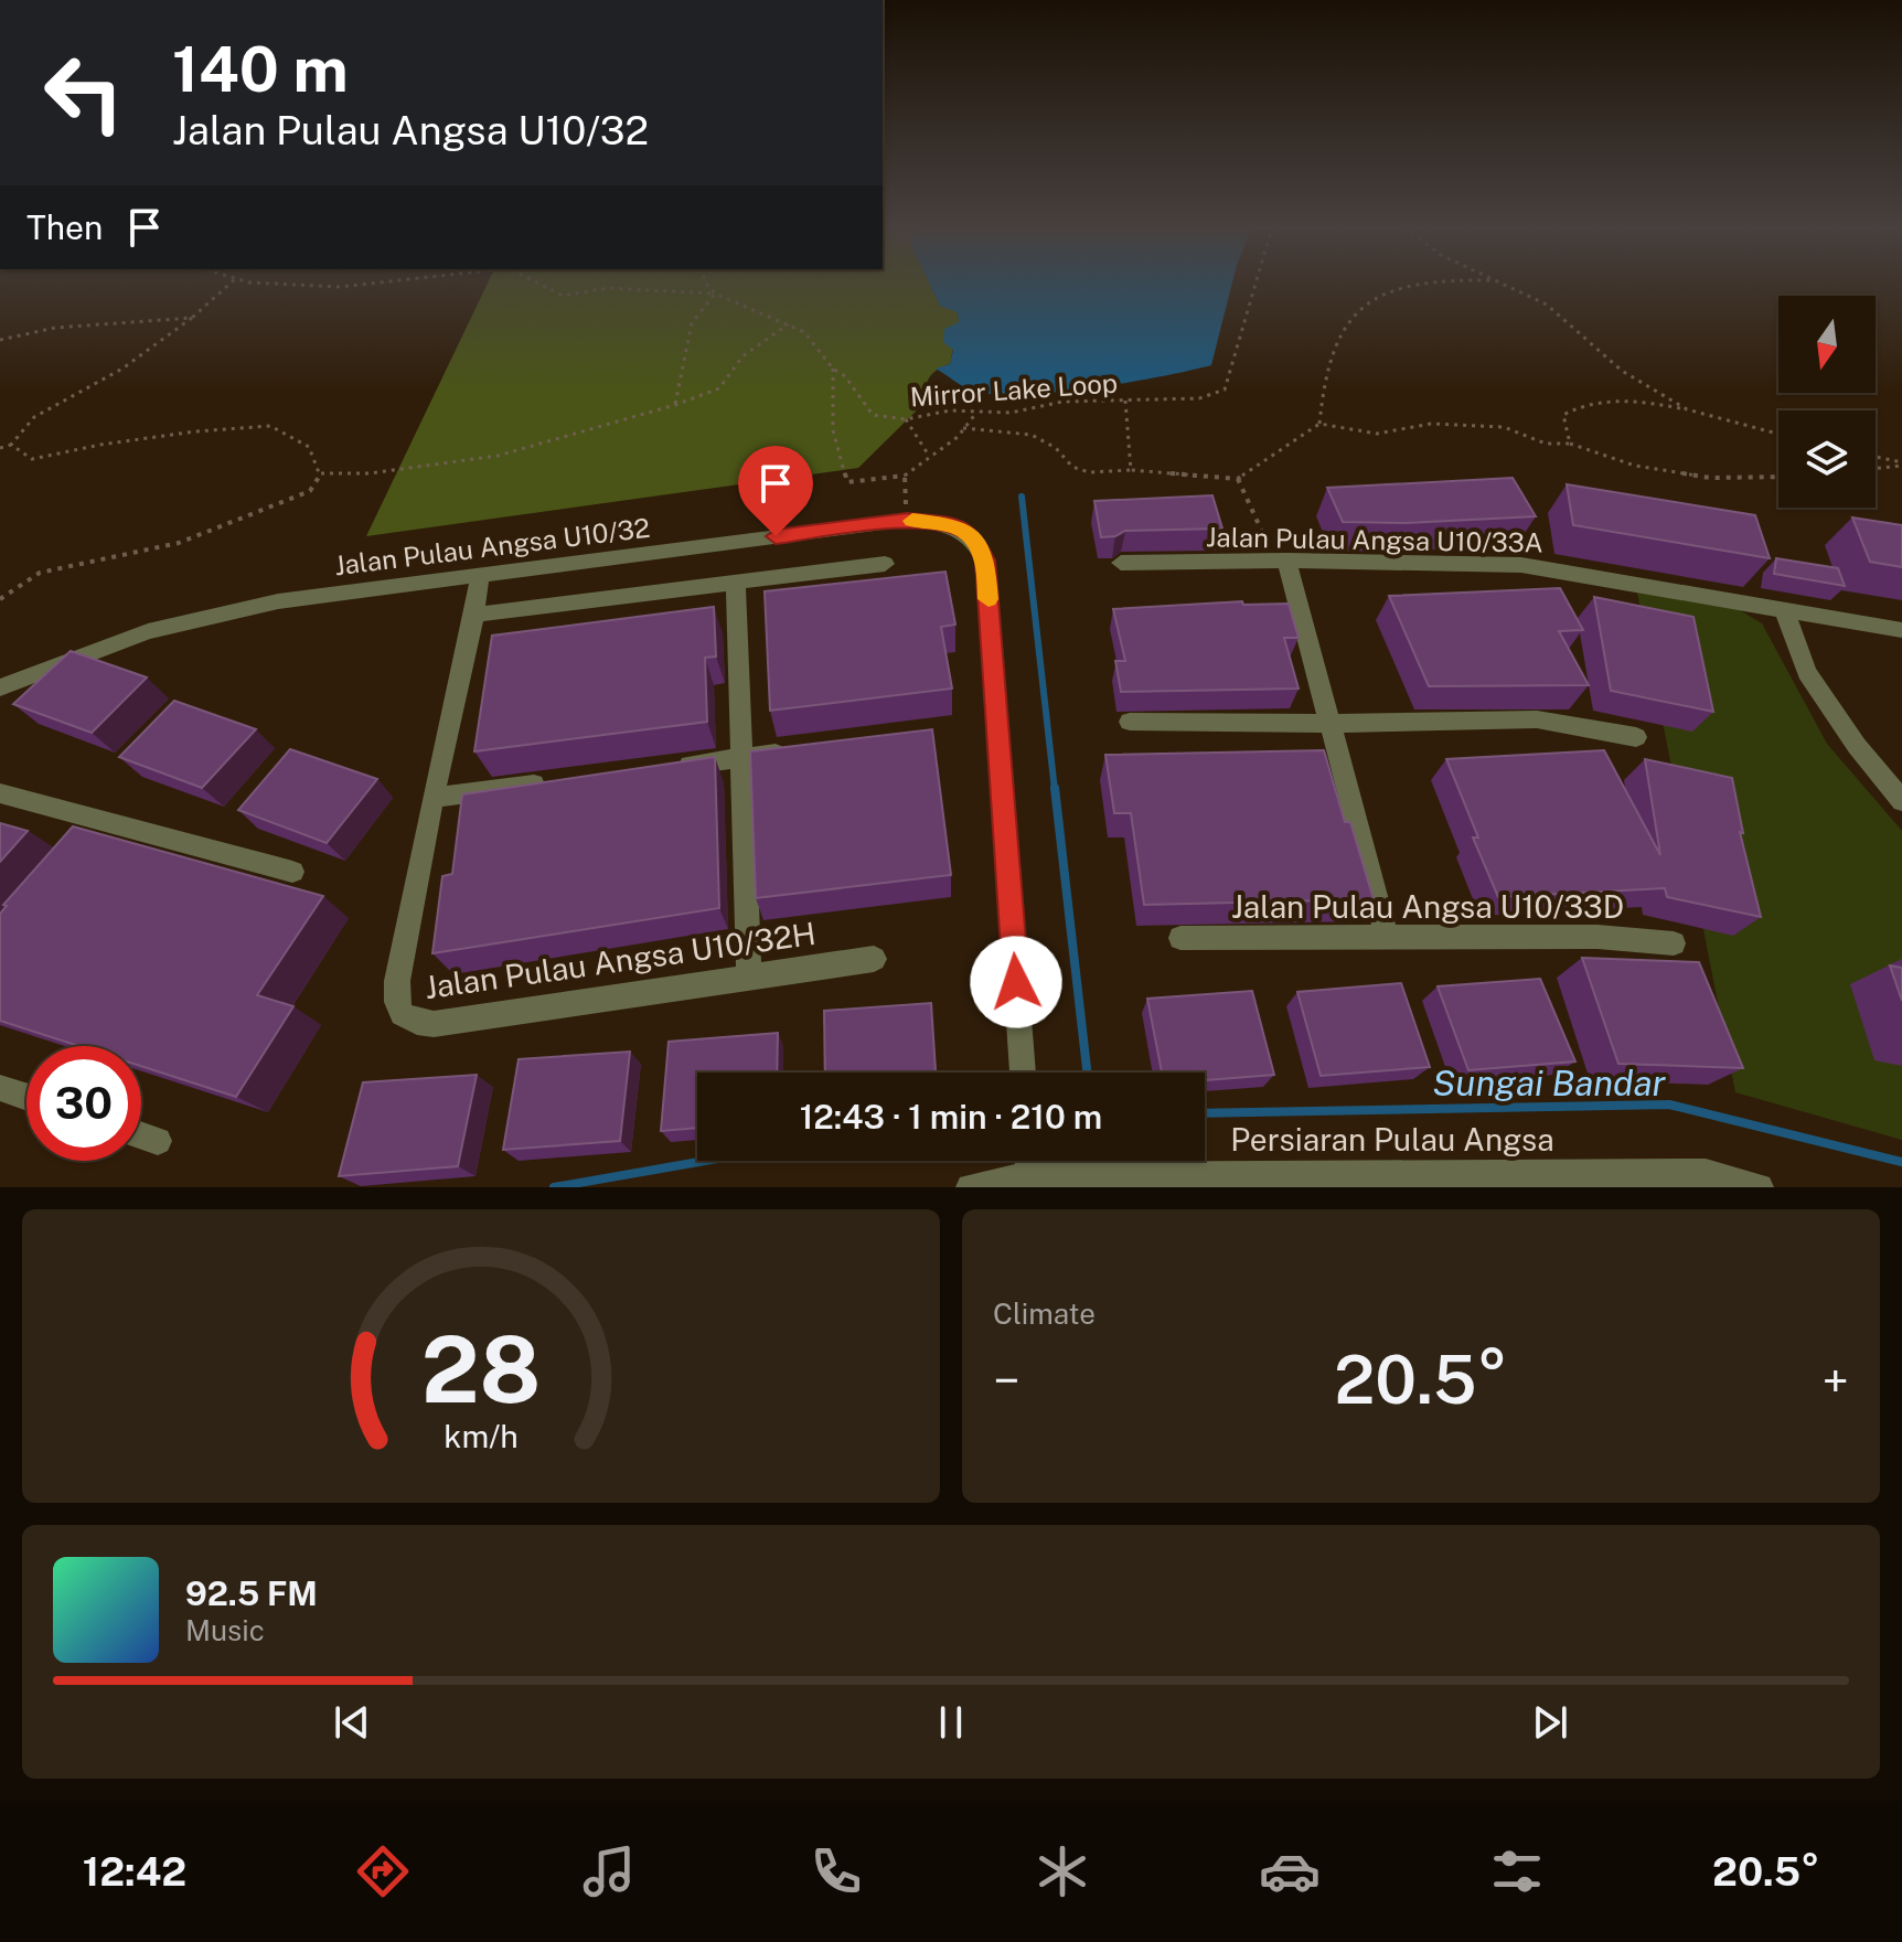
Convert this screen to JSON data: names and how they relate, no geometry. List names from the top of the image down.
{
  "streets": {
    "street": [
      "Jalan Pulau Angsa U10/33A",
      "Jalan Pulau Angsa U10/32",
      "Jalan Pulau Angsa U10/33D",
      "Jalan Pulau Angsa U10/32H",
      "Persiaran Pulau Angsa"
    ],
    "path": ["Mirror Lake Loop"]
  },
  "crossings": [
    ["Jalan Pulau Angsa U10/32", "Jalan Pulau Angsa U10/32H"]
  ],
  "water": ["Sungai Bandar"],
  "north": "bottom",
  "page": {
    "turn": ["140 m", "Jalan Pulau Angsa U10/32"],
    "then": "Then",
    "limit": "30",
    "trip": "12:43 · 1 min · 210 m",
    "tile": "Climate",
    "heat": ["−", "20.5°", "+"],
    "song": ["92.5 FM", "Music"],
    "tabs": ["12:42", "20.5°"],
    "gauge": ["28", "km/h"]
  }
}
